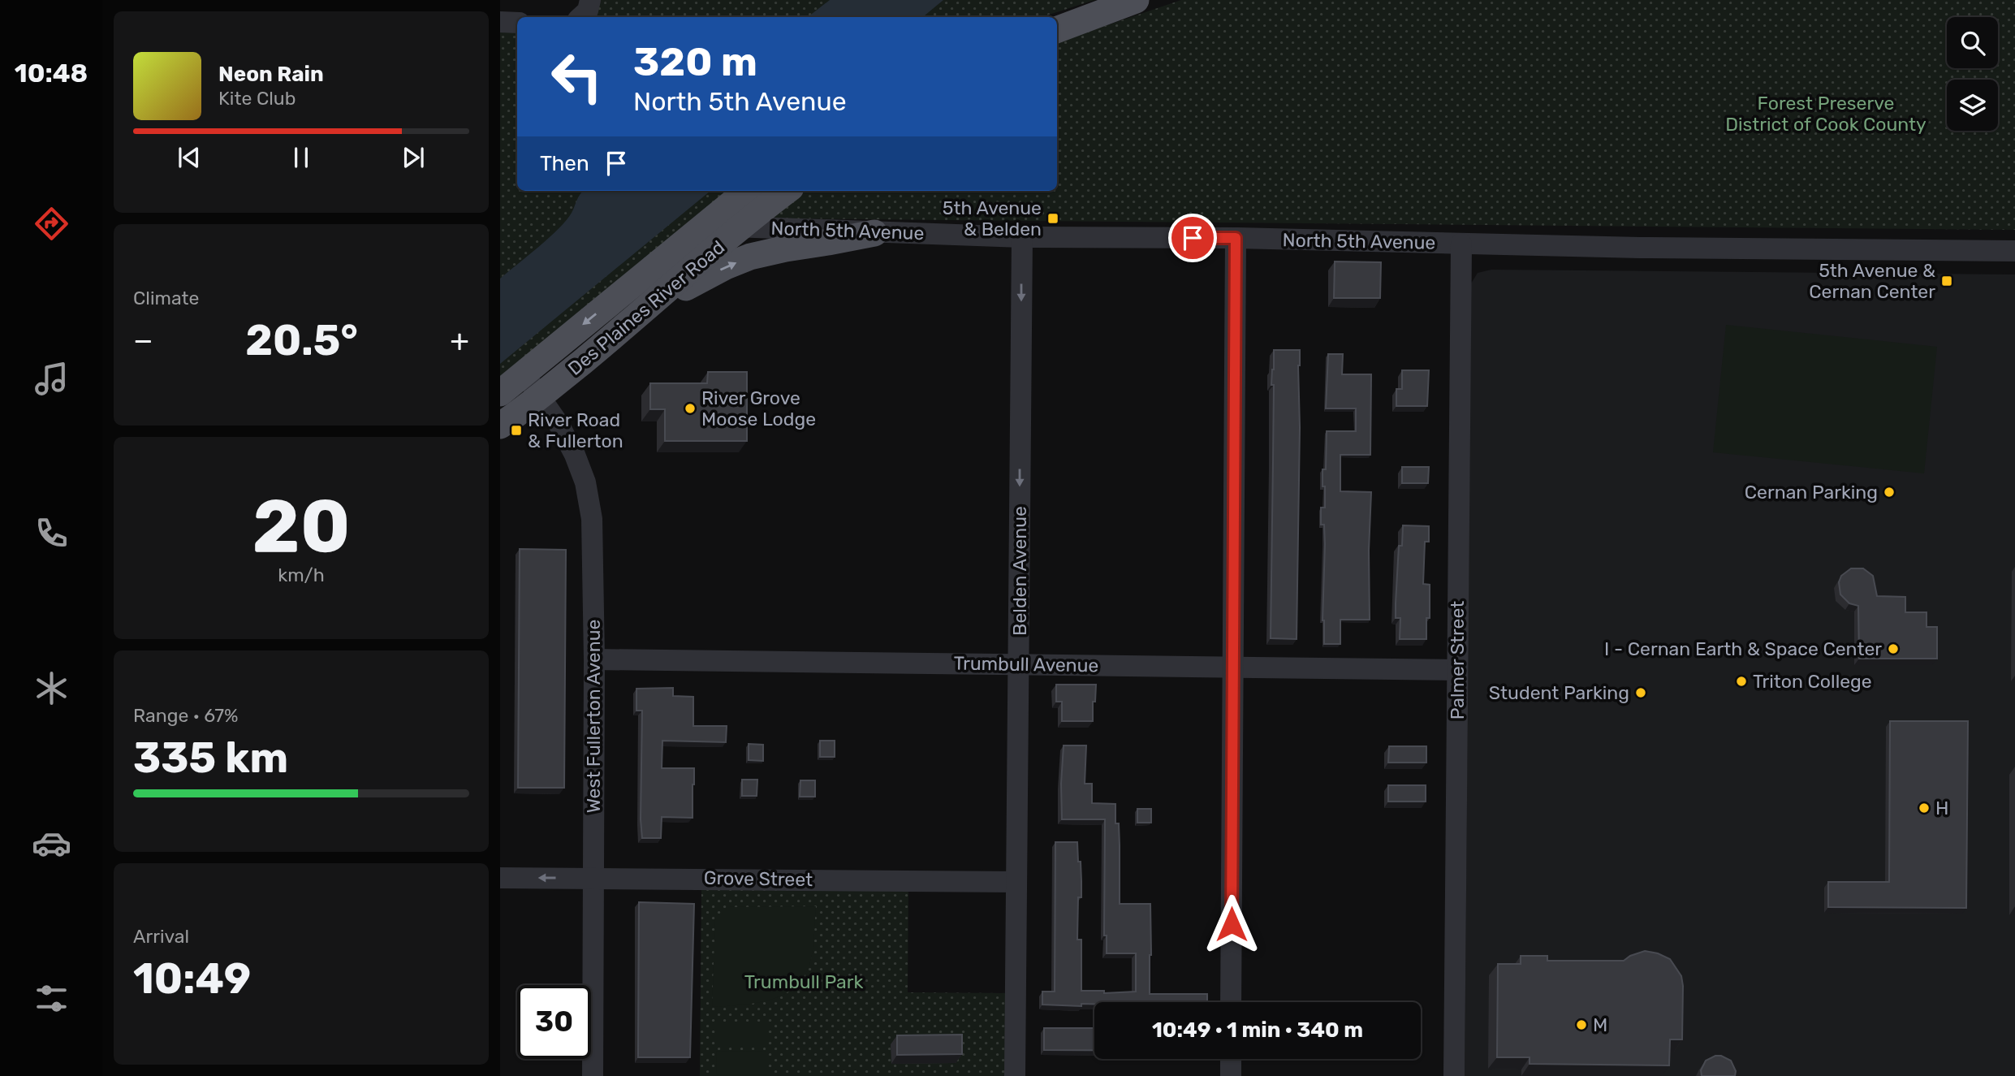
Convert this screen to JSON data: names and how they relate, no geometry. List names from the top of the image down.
{
  "streets": {
    "main road": ["Des Plaines River Road"],
    "street": [
      "North 5th Avenue",
      "Belden Avenue",
      "Palmer Street",
      "Trumbull Avenue",
      "West Fullerton Avenue",
      "Grove Street"
    ]
  },
  "crossings": [
    ["North 5th Avenue", "Des Plaines River Road"],
    ["North 5th Avenue", "Belden Avenue"],
    ["North 5th Avenue", "Palmer Street"],
    ["Des Plaines River Road", "West Fullerton Avenue"],
    ["Belden Avenue", "Trumbull Avenue"],
    ["Belden Avenue", "Grove Street"],
    ["Palmer Street", "Trumbull Avenue"],
    ["Trumbull Avenue", "West Fullerton Avenue"],
    ["West Fullerton Avenue", "Grove Street"]
  ],
  "one_way": ["Belden Avenue"],
  "parks": ["Forest Preserve District of Cook County", "Trumbull Park"],
  "places": {
    "transit": ["5th Avenue & Belden", "5th Avenue & Cernan Center", "River Road & Fullerton"],
    "other": [
      "River Grove Moose Lodge",
      "Cernan Parking",
      "I - Cernan Earth & Space Center",
      "Triton College",
      "Student Parking",
      "H",
      "M"
    ]
  },
  "page": {
    "tabs": "10:48",
    "turn": ["320 m", "North 5th Avenue"],
    "song": ["Neon Rain", "Kite Club"],
    "then": "Then",
    "tile": [
      "Climate",
      ["20", "km/h"],
      ["Range · 67%", "335 km"],
      ["Arrival", "10:49"]
    ],
    "heat": ["−", "20.5°", "+"],
    "limit": "30",
    "trip": "10:49 · 1 min · 340 m"
  }
}
